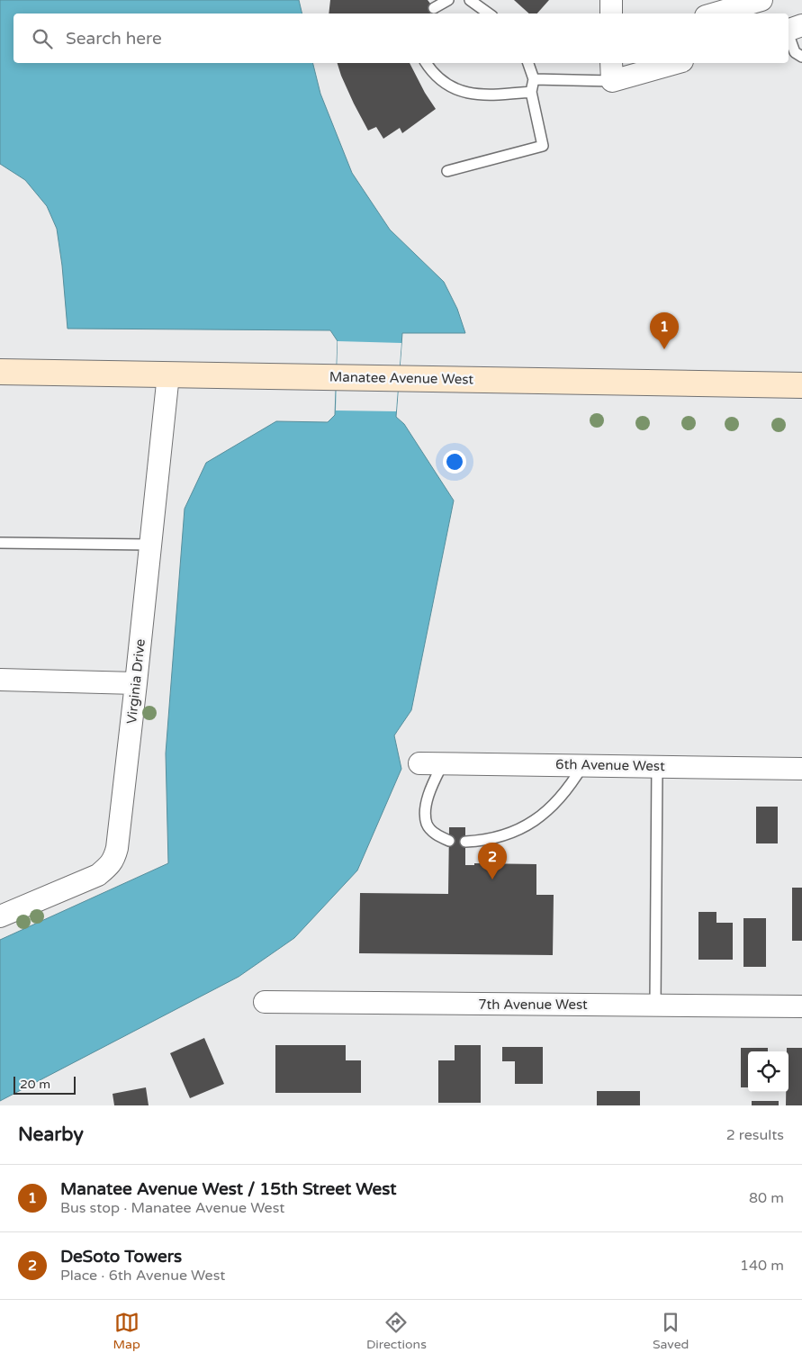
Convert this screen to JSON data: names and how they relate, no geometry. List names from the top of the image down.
{
  "streets": {
    "main road": ["Manatee Avenue West"],
    "street": ["Virginia Drive", "6th Avenue West", "7th Avenue West"]
  },
  "crossings": [
    ["Manatee Avenue West", "Virginia Drive"]
  ],
  "scale_bar": "20 m",
  "page": {
    "search": "Search here",
    "pins": ["1", "2"],
    "scale": "20 m",
    "heading": ["Nearby", "2 results"],
    "list": [
      {
        "mark": "1",
        "name": "Manatee Avenue West / 15th Street West",
        "note": "Bus stop · Manatee Avenue West",
        "value": "80 m"
      },
      {
        "mark": "2",
        "name": "DeSoto Towers",
        "note": "Place · 6th Avenue West",
        "value": "140 m"
      }
    ],
    "nav": ["Map", "Directions", "Saved"]
  }
}
